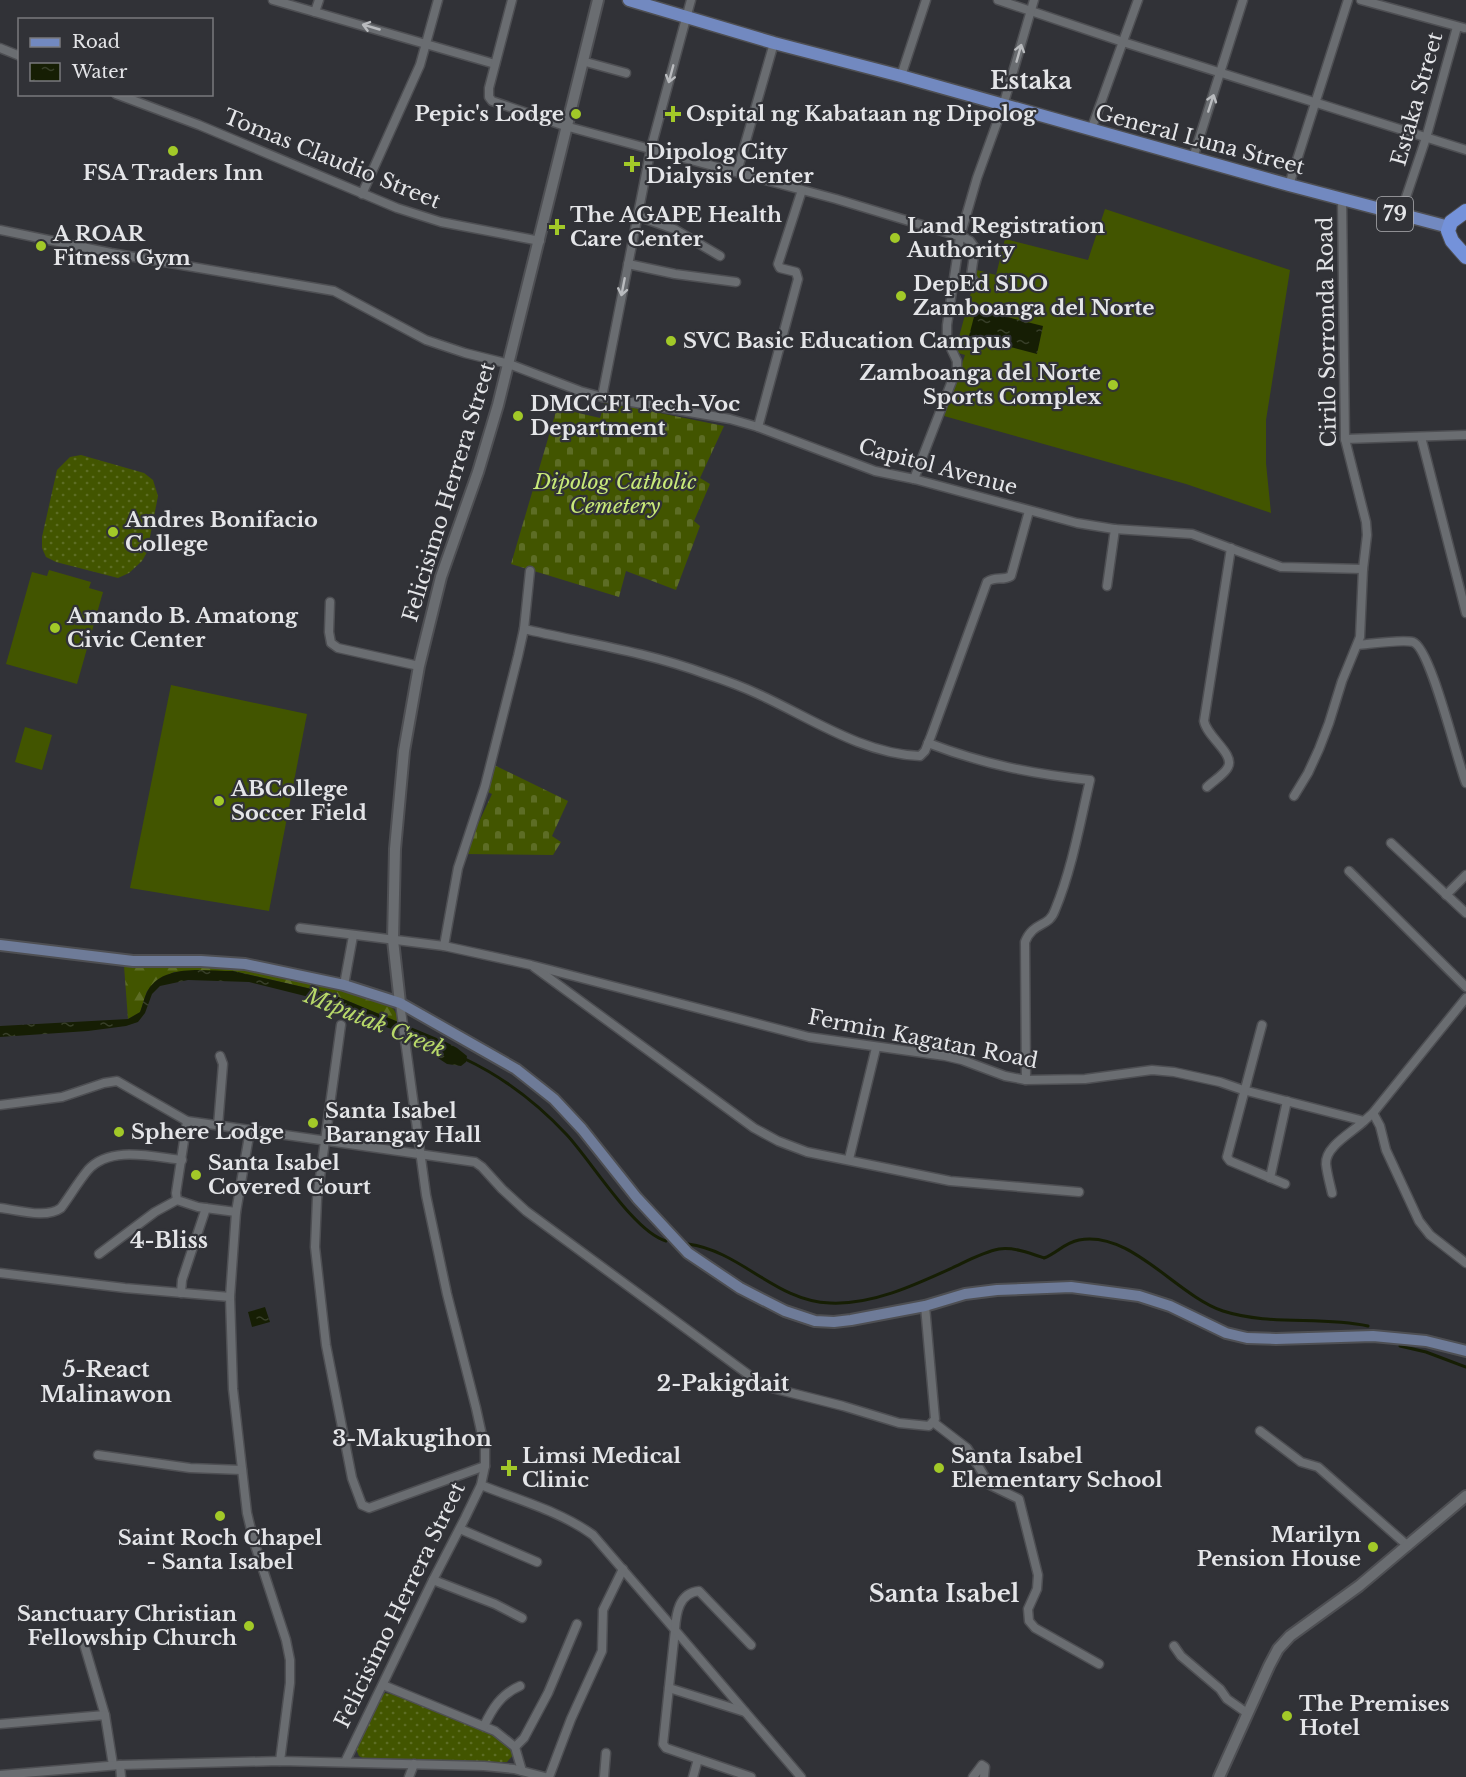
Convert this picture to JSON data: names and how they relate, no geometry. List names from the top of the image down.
{
  "streets": {
    "main road": ["General Luna Street", "79"],
    "street": [
      "Estaka Street",
      "Tomas Claudio Street",
      "Cirilo Sorronda Road",
      "Capitol Avenue",
      "Felicisimo Herrera Street",
      "Fermin Kagatan Road"
    ]
  },
  "crossings": [
    ["Estaka Street", "General Luna Street"],
    ["General Luna Street", "Cirilo Sorronda Road"],
    ["Tomas Claudio Street", "Felicisimo Herrera Street"],
    ["Cirilo Sorronda Road", "Capitol Avenue"],
    ["Capitol Avenue", "Felicisimo Herrera Street"],
    ["Felicisimo Herrera Street", "Fermin Kagatan Road"]
  ],
  "districts": [
    "Estaka",
    "4-Bliss",
    "5-React Malinawon",
    "2-Pakigdait",
    "3-Makugihon",
    "Santa Isabel"
  ],
  "water": ["Miputak Creek"],
  "parks": ["Dipolog Catholic Cemetery"],
  "places": {
    "other": [
      "Pepic's Lodge",
      "FSA Traders Inn",
      "Land Registration Authority",
      "A ROAR Fitness Gym",
      "DepEd SDO Zamboanga del Norte",
      "SVC Basic Education Campus",
      "Zamboanga del Norte Sports Complex",
      "DMCCFI Tech-Voc Department",
      "Andres Bonifacio College",
      "Amando B. Amatong Civic Center",
      "ABCollege Soccer Field",
      "Santa Isabel Barangay Hall",
      "Sphere Lodge",
      "Santa Isabel Covered Court",
      "Santa Isabel Elementary School",
      "Saint Roch Chapel - Santa Isabel",
      "Marilyn Pension House",
      "Sanctuary Christian Fellowship Church",
      "The Premises Hotel"
    ],
    "health": [
      "Ospital ng Kabataan ng Dipolog",
      "Dipolog City Dialysis Center",
      "The AGAPE Health Care Center",
      "Limsi Medical Clinic"
    ]
  },
  "legend": ["Road", "Water"]
}
